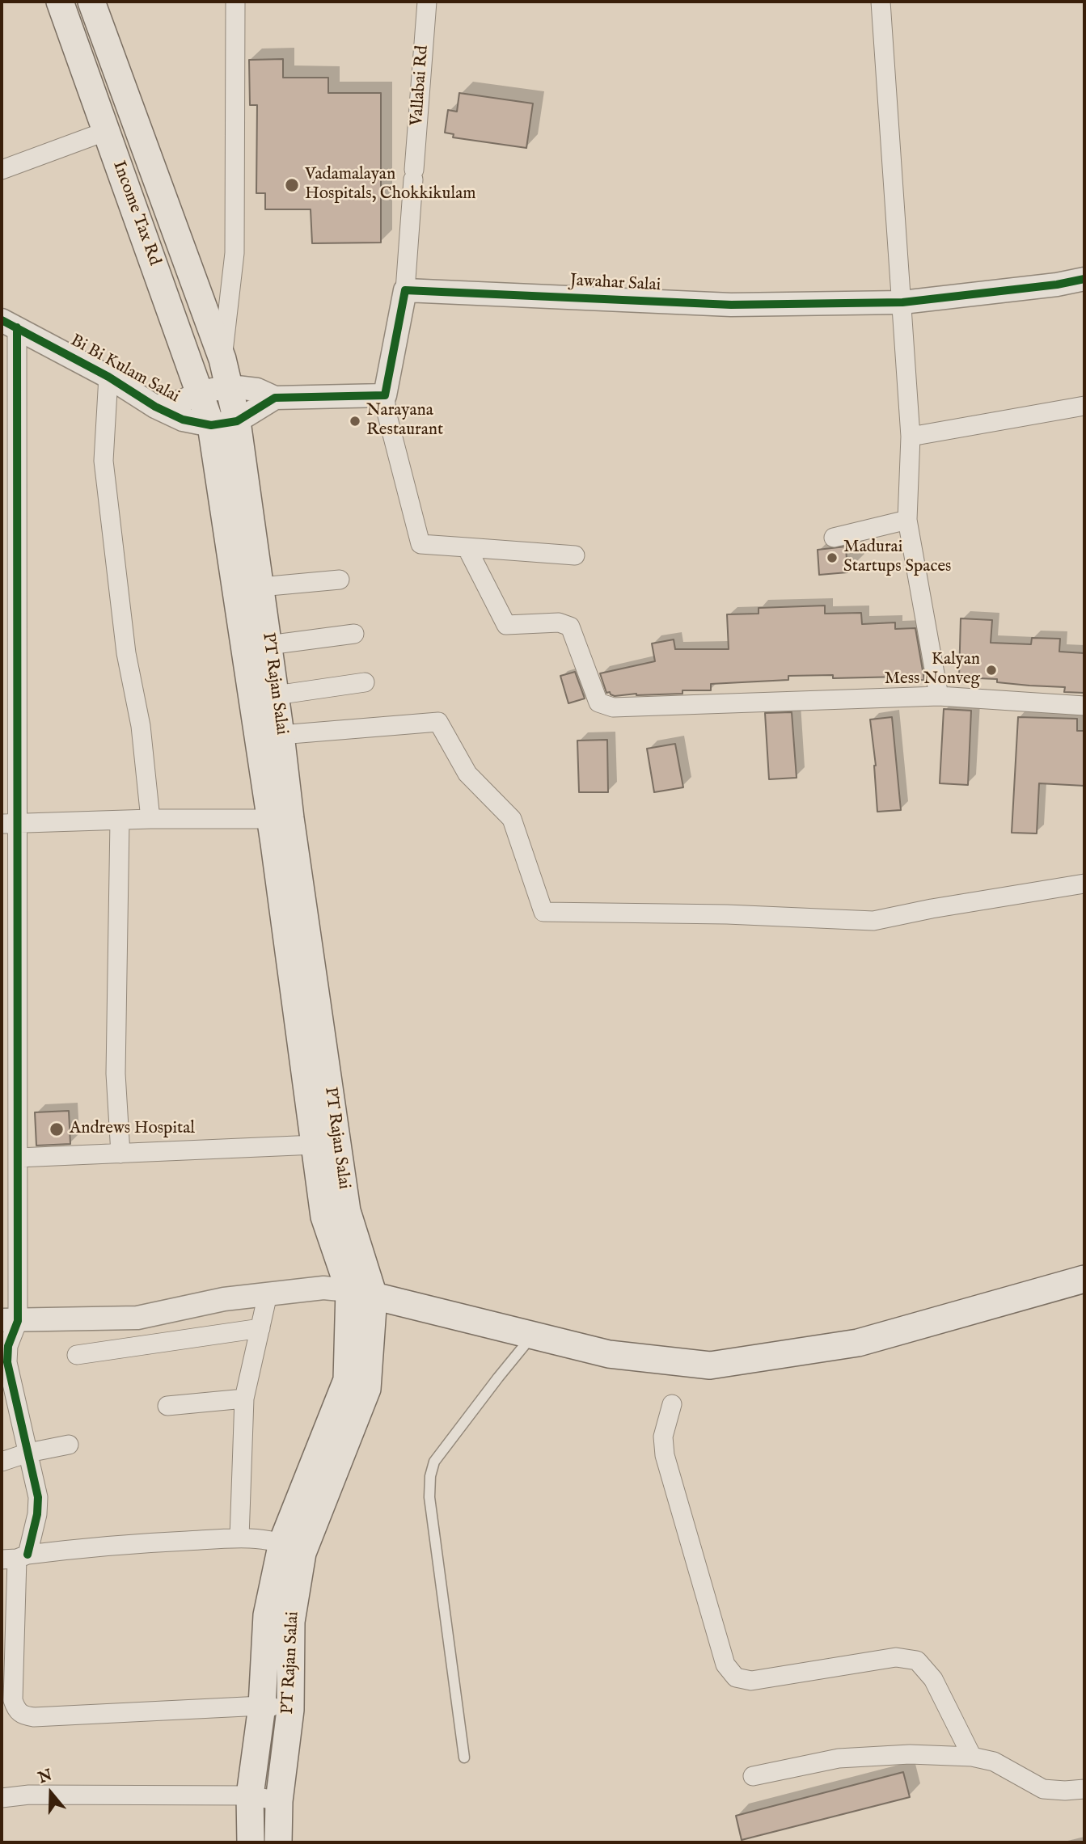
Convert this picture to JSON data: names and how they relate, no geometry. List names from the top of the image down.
{
  "streets": {
    "main road": ["Income Tax Rd", "PT Rajan Salai"],
    "street": ["Vallabai Rd", "Jawahar Salai", "Bi Bi Kulam Salai"]
  },
  "crossings": [
    ["Vallabai Rd", "Jawahar Salai"],
    ["Income Tax Rd", "Bi Bi Kulam Salai"],
    ["Income Tax Rd", "PT Rajan Salai"],
    ["Bi Bi Kulam Salai", "PT Rajan Salai"]
  ],
  "places": [
    "Vadamalayan Hospitals, Chokkikulam",
    "Narayana Restaurant",
    "Madurai Startups Spaces",
    "Kalyan Mess Nonveg",
    "Andrews Hospital"
  ],
  "north": "top"
}
